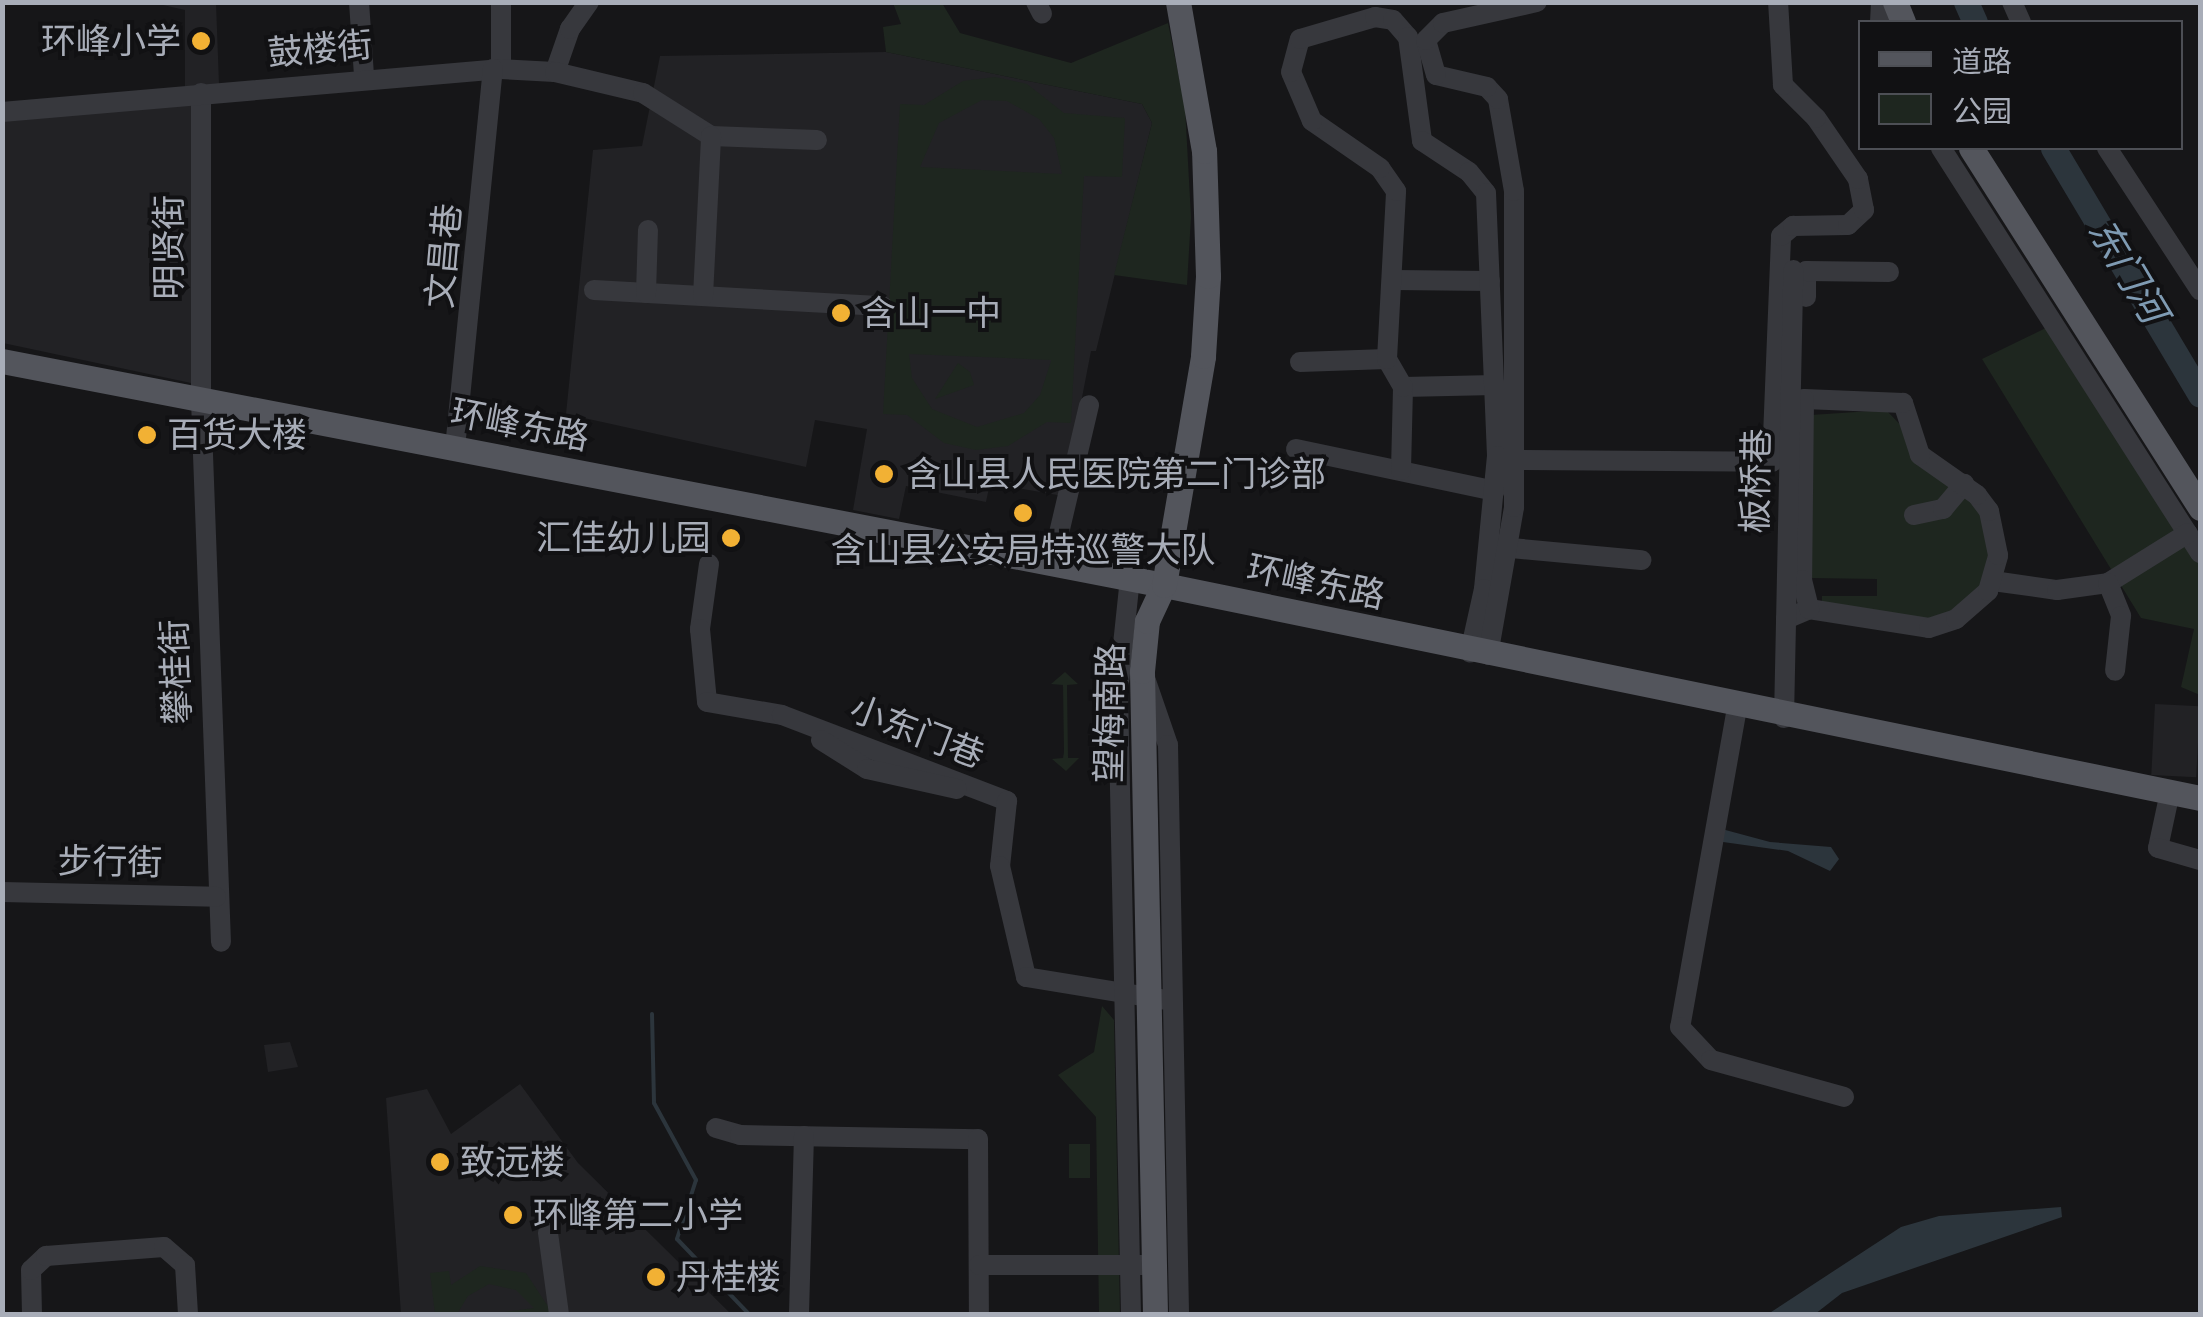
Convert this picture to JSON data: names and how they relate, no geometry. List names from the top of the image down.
{
  "streets": {
    "main road": ["环峰东路", "望梅南路"],
    "street": [
      "鼓楼街",
      "明贤街",
      "文昌巷",
      "板桥巷",
      "攀桂街",
      "小东门巷",
      "步行街"
    ]
  },
  "crossings": [
    ["鼓楼街", "明贤街"],
    ["鼓楼街", "文昌巷"],
    ["明贤街", "环峰东路"],
    ["明贤街", "攀桂街"],
    ["文昌巷", "环峰东路"],
    ["环峰东路", "板桥巷"],
    ["环峰东路", "攀桂街"],
    ["环峰东路", "望梅南路"],
    ["攀桂街", "步行街"],
    ["望梅南路", "小东门巷"]
  ],
  "water": ["东门河"],
  "places": [
    "环峰小学",
    "含山一中",
    "百货大楼",
    "含山县人民医院第二门诊部",
    "含山县公安局特巡警大队",
    "汇佳幼儿园",
    "致远楼",
    "环峰第二小学",
    "丹桂楼"
  ],
  "legend": ["道路", "公园"]
}
